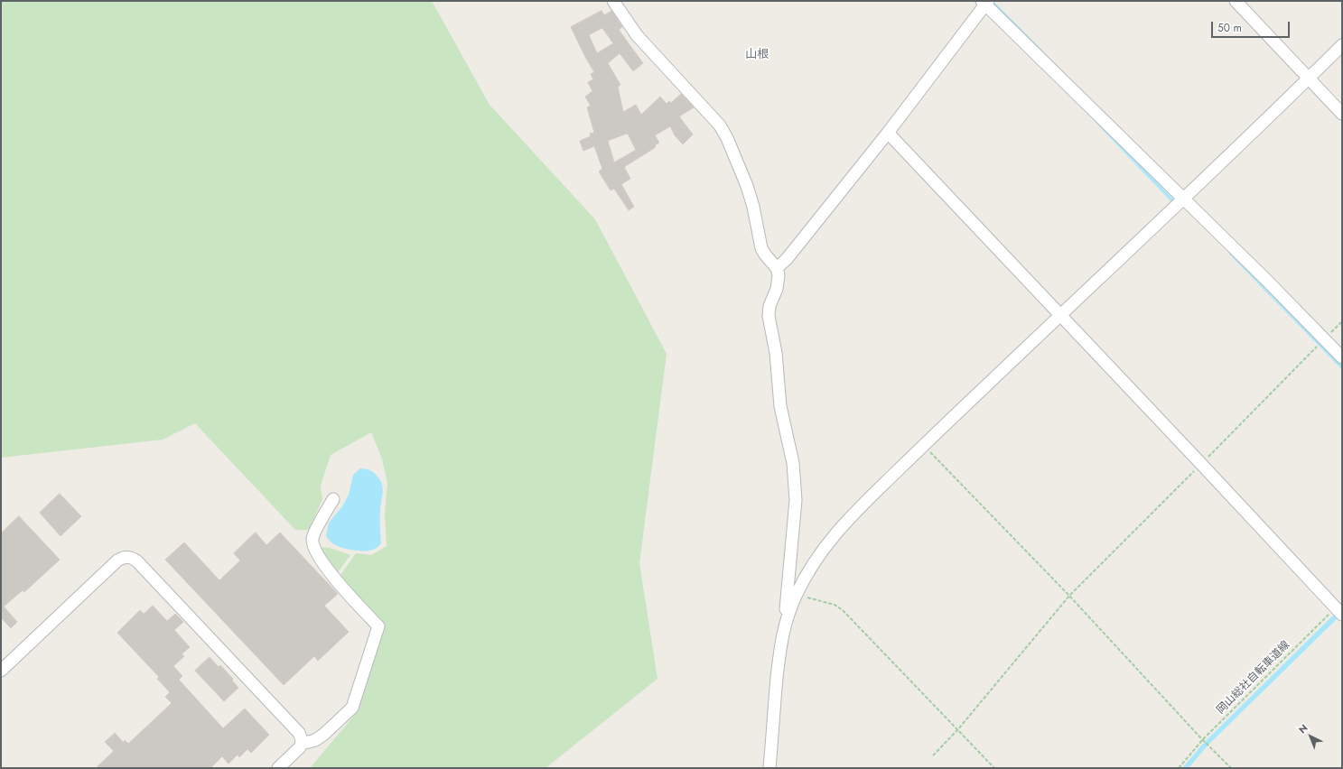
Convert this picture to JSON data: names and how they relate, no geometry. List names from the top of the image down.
{
  "streets": {
    "path": ["岡山総社自転車道線"]
  },
  "districts": ["山根"],
  "scale_bar": "50 m",
  "north": "top left"
}
